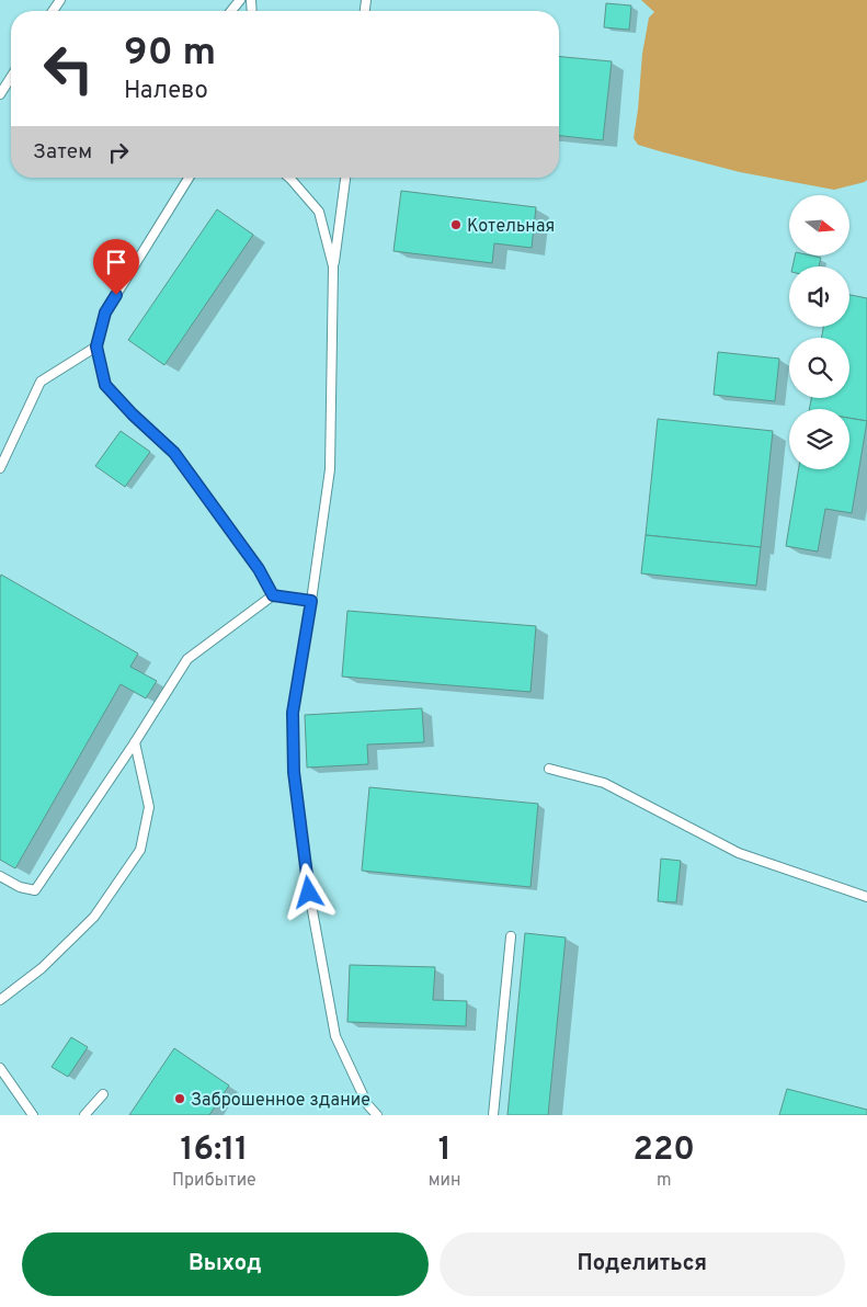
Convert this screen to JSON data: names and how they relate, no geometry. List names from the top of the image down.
{
  "places": ["Котельная", "Заброшенное здание"],
  "north": "right",
  "page": {
    "turn": ["90 m", "Налево"],
    "then": "Затем",
    "eta": [
      "16:11",
      "Прибытие",
      "1",
      "мин",
      "220",
      "m"
    ],
    "buttons": ["Выход", "Поделиться"]
  }
}
